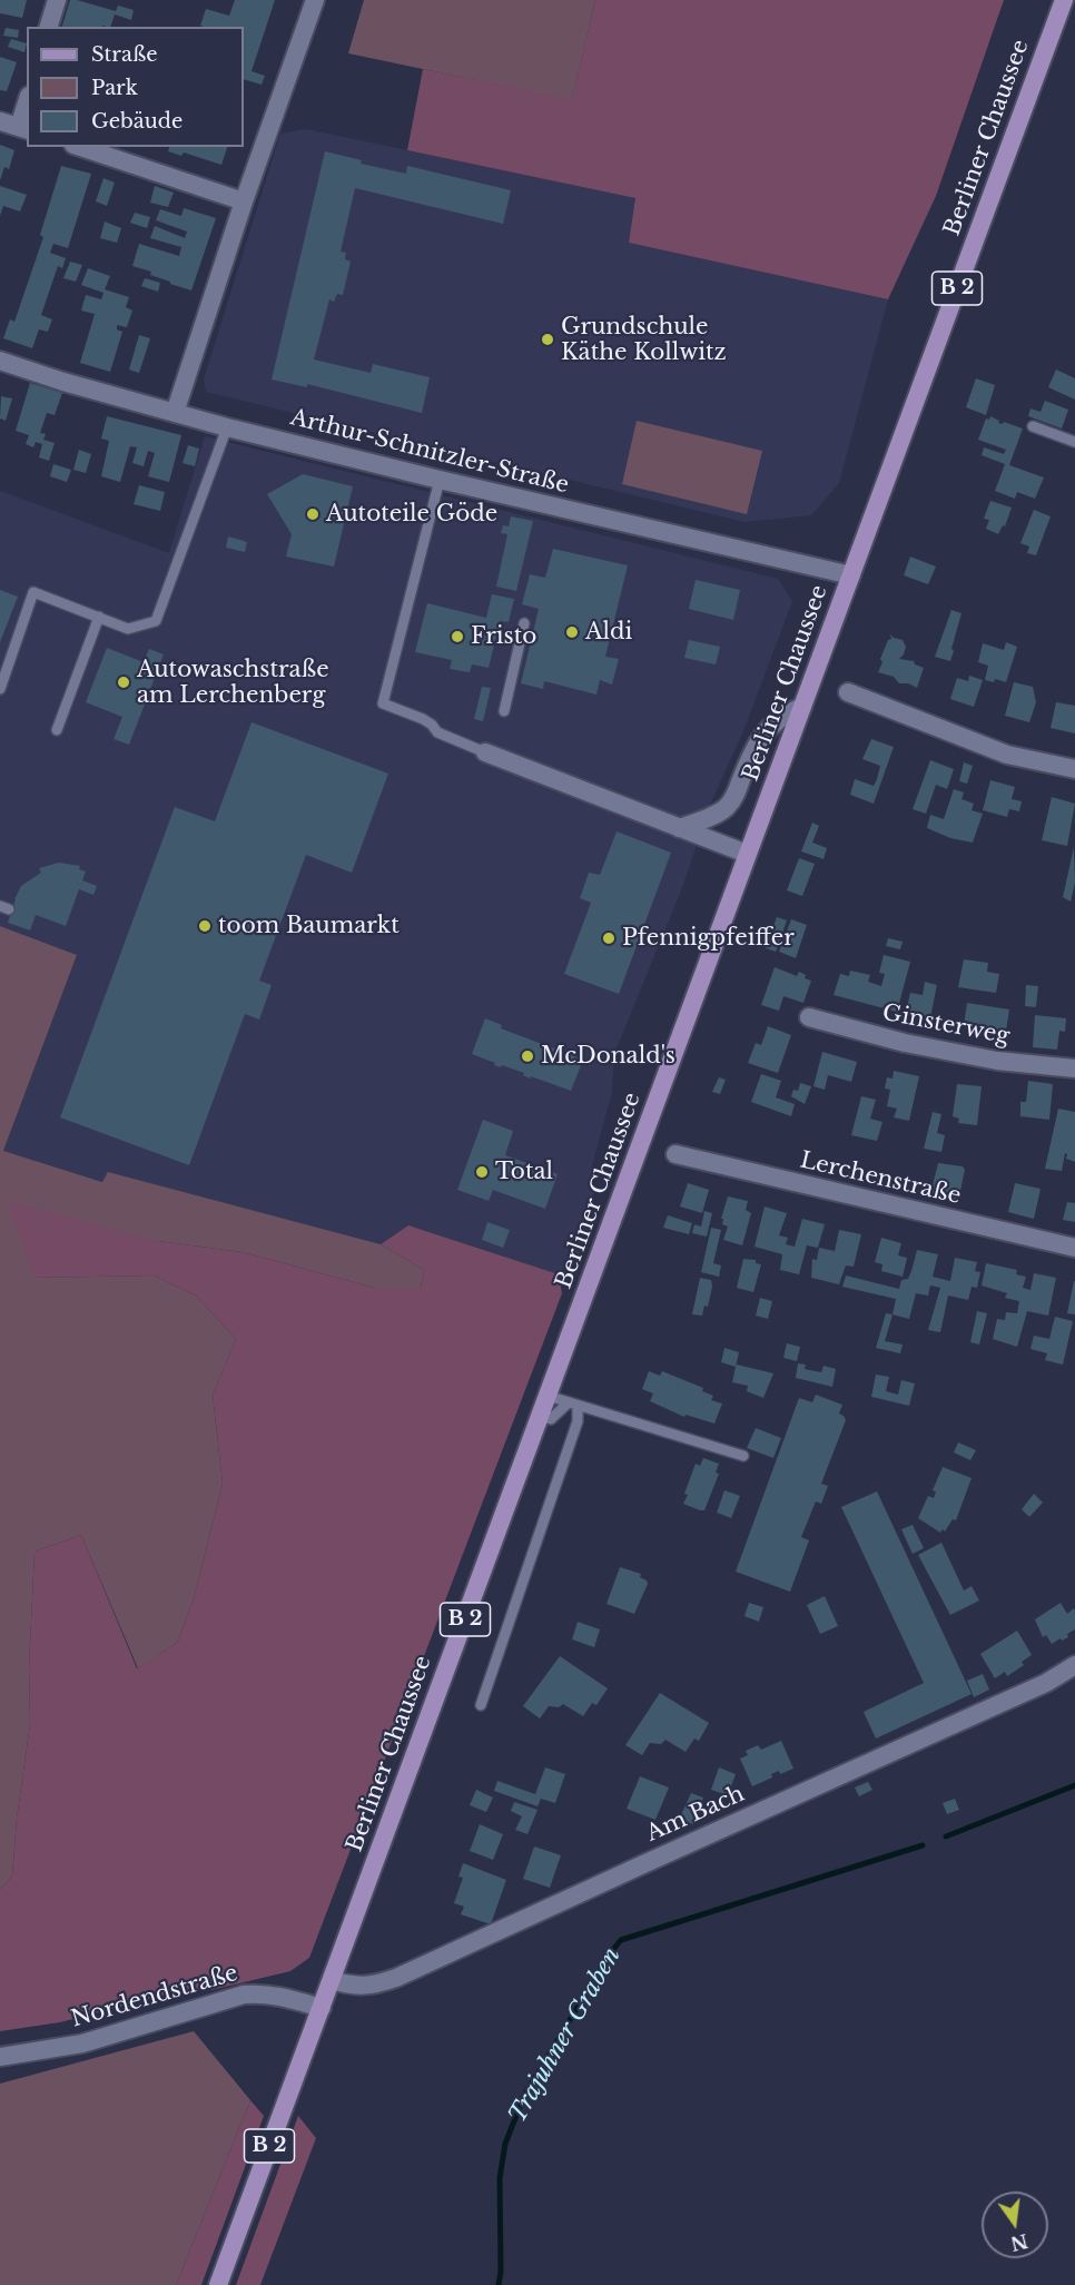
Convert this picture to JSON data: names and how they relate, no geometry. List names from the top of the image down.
{
  "streets": {
    "main road": ["Berliner Chaussee", "B 2"],
    "street": [
      "Arthur-Schnitzler-Straße",
      "Ginsterweg",
      "Lerchenstraße",
      "Am Bach",
      "Nordendstraße"
    ]
  },
  "crossings": [
    ["Berliner Chaussee", "Arthur-Schnitzler-Straße"],
    ["Berliner Chaussee", "Am Bach"],
    ["Berliner Chaussee", "Nordendstraße"]
  ],
  "water": ["Trajuhner Graben"],
  "places": [
    "Grundschule Käthe Kollwitz",
    "Autoteile Göde",
    "Aldi",
    "Fristo",
    "Autowaschstraße am Lerchenberg",
    "toom Baumarkt",
    "Pfennigpfeiffer",
    "McDonald's",
    "Total"
  ],
  "legend": ["Straße", "Park", "Gebäude"],
  "north": "bottom"
}
